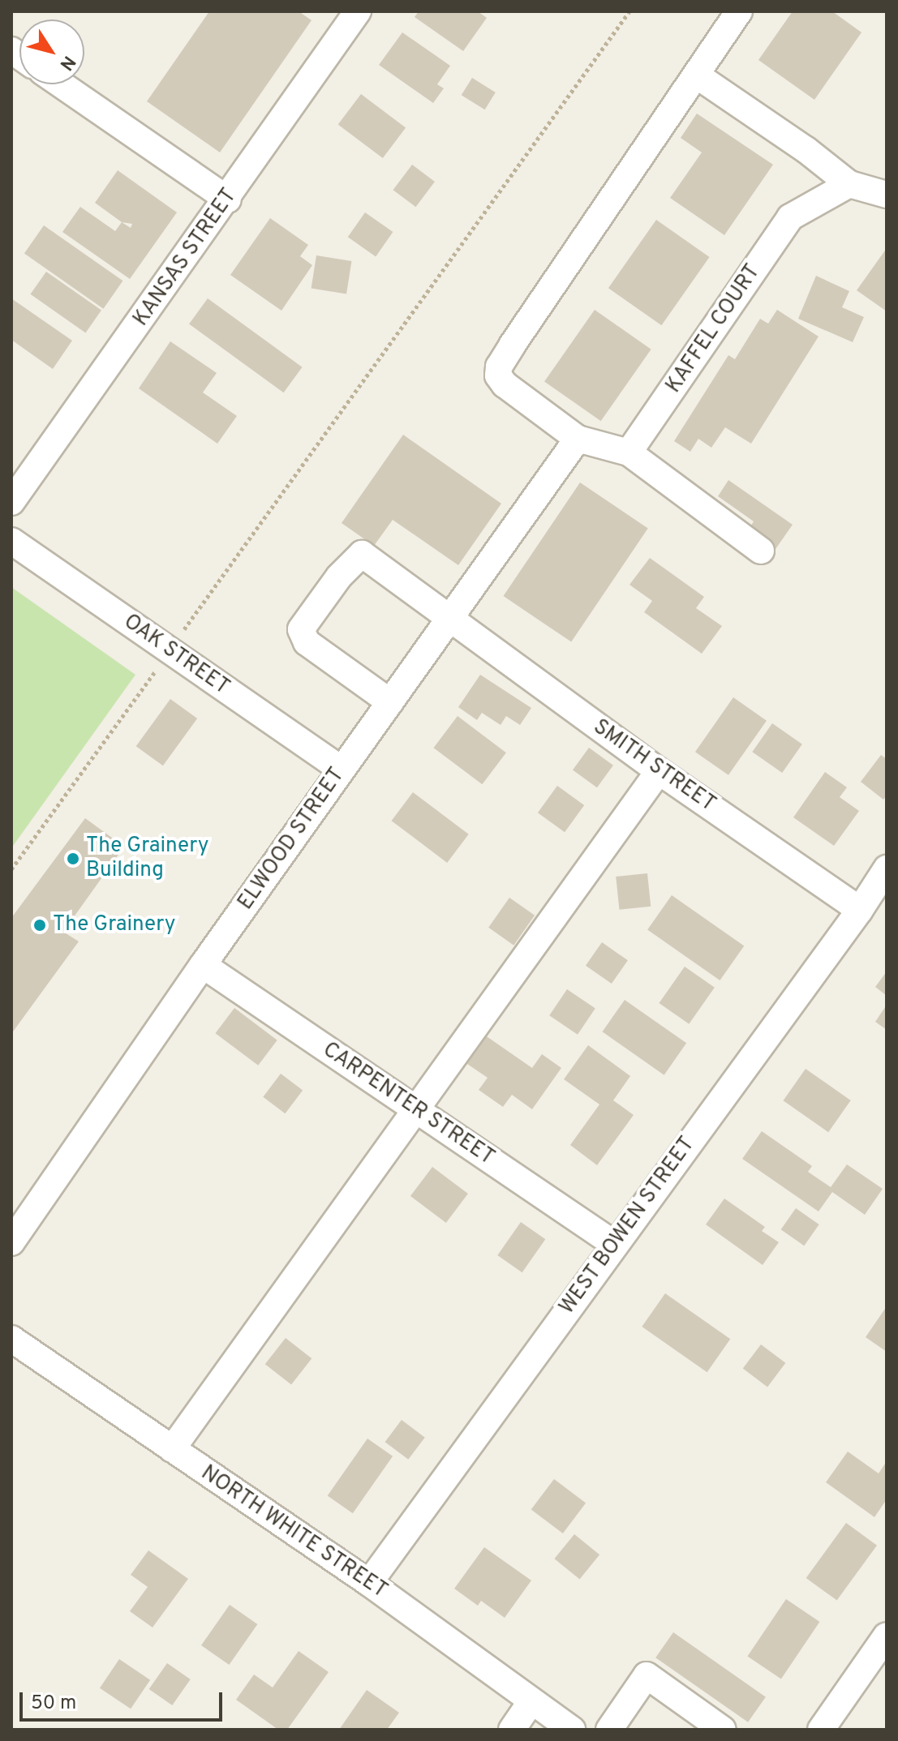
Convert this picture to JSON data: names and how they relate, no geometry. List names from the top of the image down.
{
  "streets": {
    "street": [
      "KANSAS STREET",
      "KAFFEL COURT",
      "OAK STREET",
      "SMITH STREET",
      "ELWOOD STREET",
      "CARPENTER STREET",
      "WEST BOWEN STREET",
      "NORTH WHITE STREET"
    ]
  },
  "crossings": [
    ["OAK STREET", "ELWOOD STREET"],
    ["SMITH STREET", "ELWOOD STREET"],
    ["SMITH STREET", "WEST BOWEN STREET"],
    ["ELWOOD STREET", "CARPENTER STREET"],
    ["CARPENTER STREET", "WEST BOWEN STREET"],
    ["WEST BOWEN STREET", "NORTH WHITE STREET"]
  ],
  "places": ["The Grainery Building", "The Grainery"],
  "scale_bar": "50 m",
  "north": "bottom right"
}
